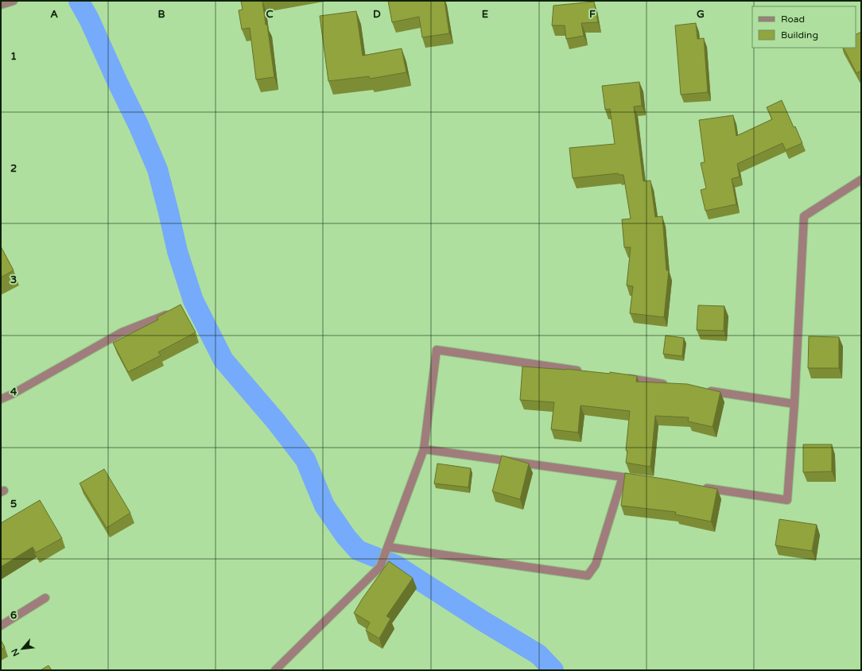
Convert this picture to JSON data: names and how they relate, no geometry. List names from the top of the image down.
{
  "legend": ["Road", "Building"],
  "north": "bottom left",
  "grid": {
    "columns": [
      "A",
      "B",
      "C",
      "D",
      "E",
      "F",
      "G"
    ],
    "rows": [
      "1",
      "2",
      "3",
      "4",
      "5",
      "6"
    ]
  }
}
